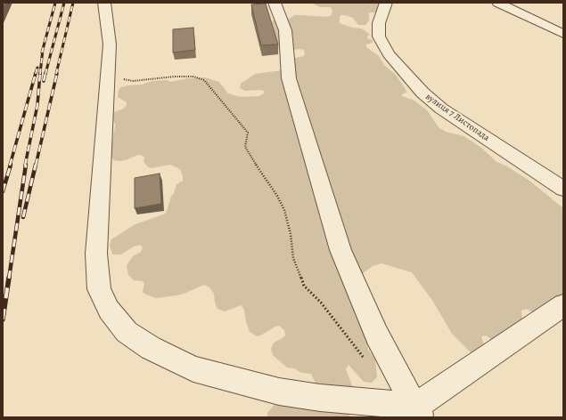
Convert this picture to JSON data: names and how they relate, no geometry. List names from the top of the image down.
{
  "streets": {
    "street": ["вулиця 7 Листопада"]
  }
}
